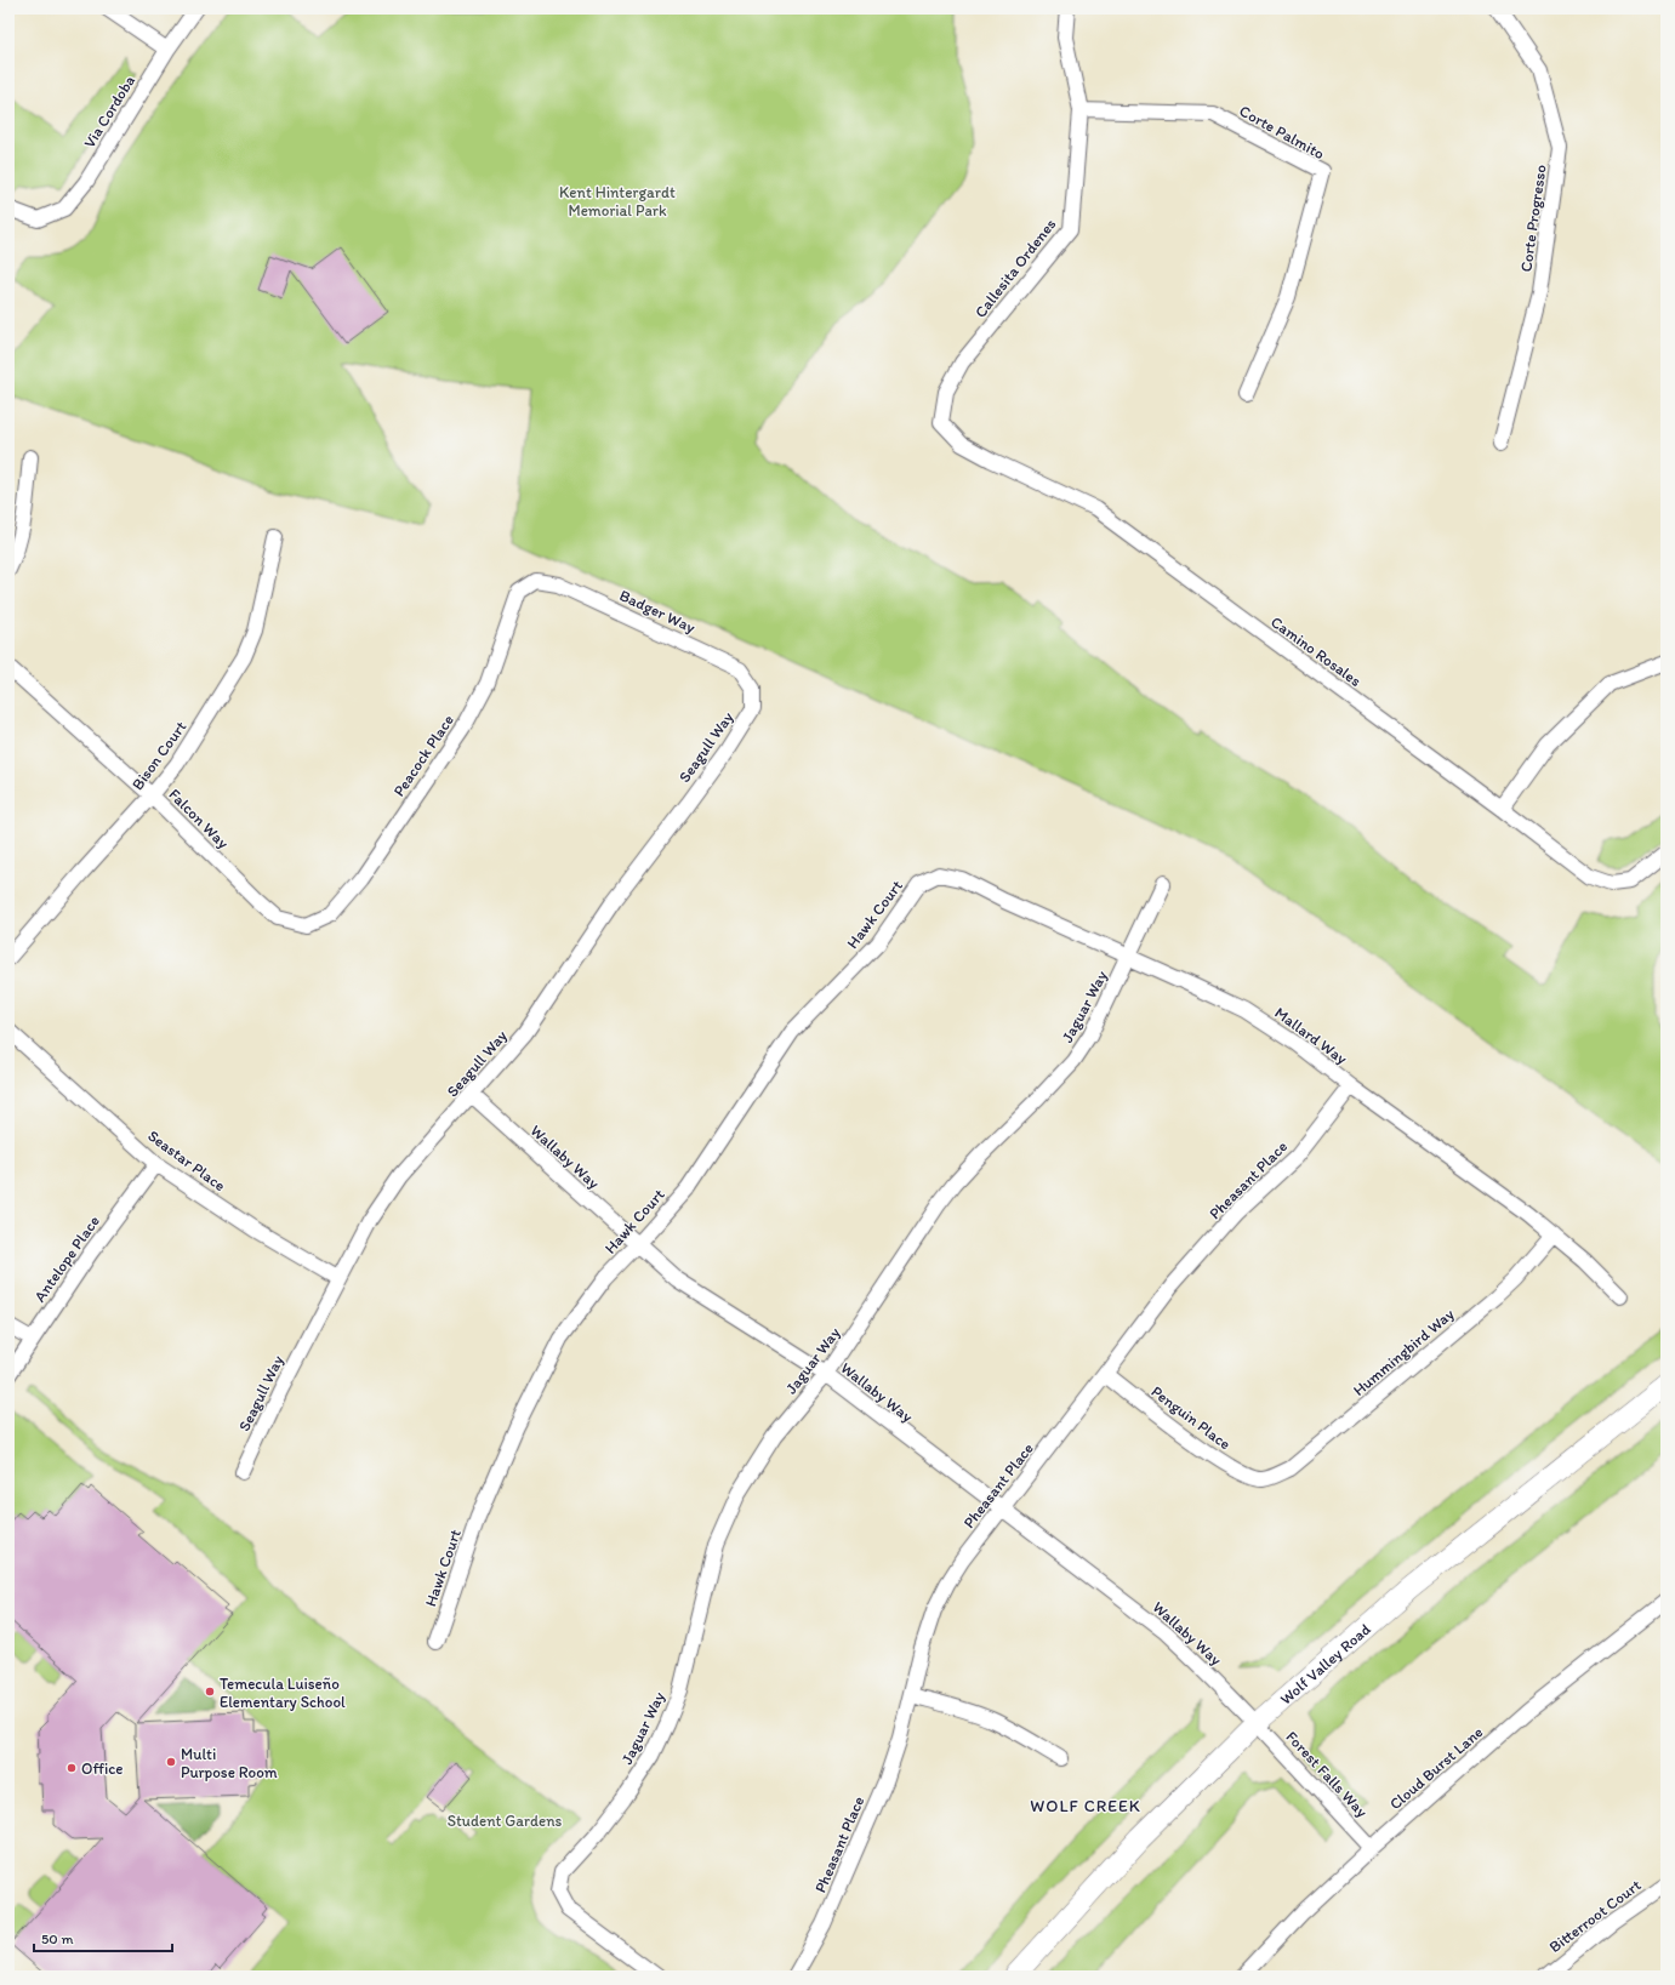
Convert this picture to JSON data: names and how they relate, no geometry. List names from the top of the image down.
{
  "streets": {
    "main road": ["Wolf Valley Road"],
    "street": [
      "Via Cordoba",
      "Corte Palmito",
      "Corte Progresso",
      "Callesita Ordenes",
      "Badger Way",
      "Camino Rosales",
      "Seagull Way",
      "Bison Court",
      "Peacock Place",
      "Falcon Way",
      "Hawk Court",
      "Jaguar Way",
      "Mallard Way",
      "Wallaby Way",
      "Seastar Place",
      "Pheasant Place",
      "Antelope Place",
      "Hummingbird Way",
      "Penguin Place",
      "Cloud Burst Lane",
      "Forest Falls Way",
      "Bitterroot Court"
    ]
  },
  "crossings": [
    ["Corte Palmito", "Callesita Ordenes"],
    ["Callesita Ordenes", "Camino Rosales"],
    ["Badger Way", "Seagull Way"],
    ["Badger Way", "Peacock Place"],
    ["Seagull Way", "Wallaby Way"],
    ["Seagull Way", "Seastar Place"],
    ["Bison Court", "Falcon Way"],
    ["Peacock Place", "Falcon Way"],
    ["Hawk Court", "Mallard Way"],
    ["Hawk Court", "Wallaby Way"],
    ["Jaguar Way", "Mallard Way"],
    ["Jaguar Way", "Wallaby Way"],
    ["Mallard Way", "Pheasant Place"],
    ["Mallard Way", "Hummingbird Way"],
    ["Wallaby Way", "Pheasant Place"],
    ["Wallaby Way", "Wolf Valley Road"],
    ["Wallaby Way", "Forest Falls Way"],
    ["Seastar Place", "Antelope Place"],
    ["Pheasant Place", "Penguin Place"],
    ["Hummingbird Way", "Penguin Place"],
    ["Wolf Valley Road", "Forest Falls Way"],
    ["Cloud Burst Lane", "Forest Falls Way"]
  ],
  "districts": ["WOLF CREEK"],
  "parks": ["Kent Hintergardt Memorial Park", "Student Gardens"],
  "places": ["Temecula Luiseño Elementary School", "Multi Purpose Room", "Office"],
  "scale_bar": "50 m"
}
